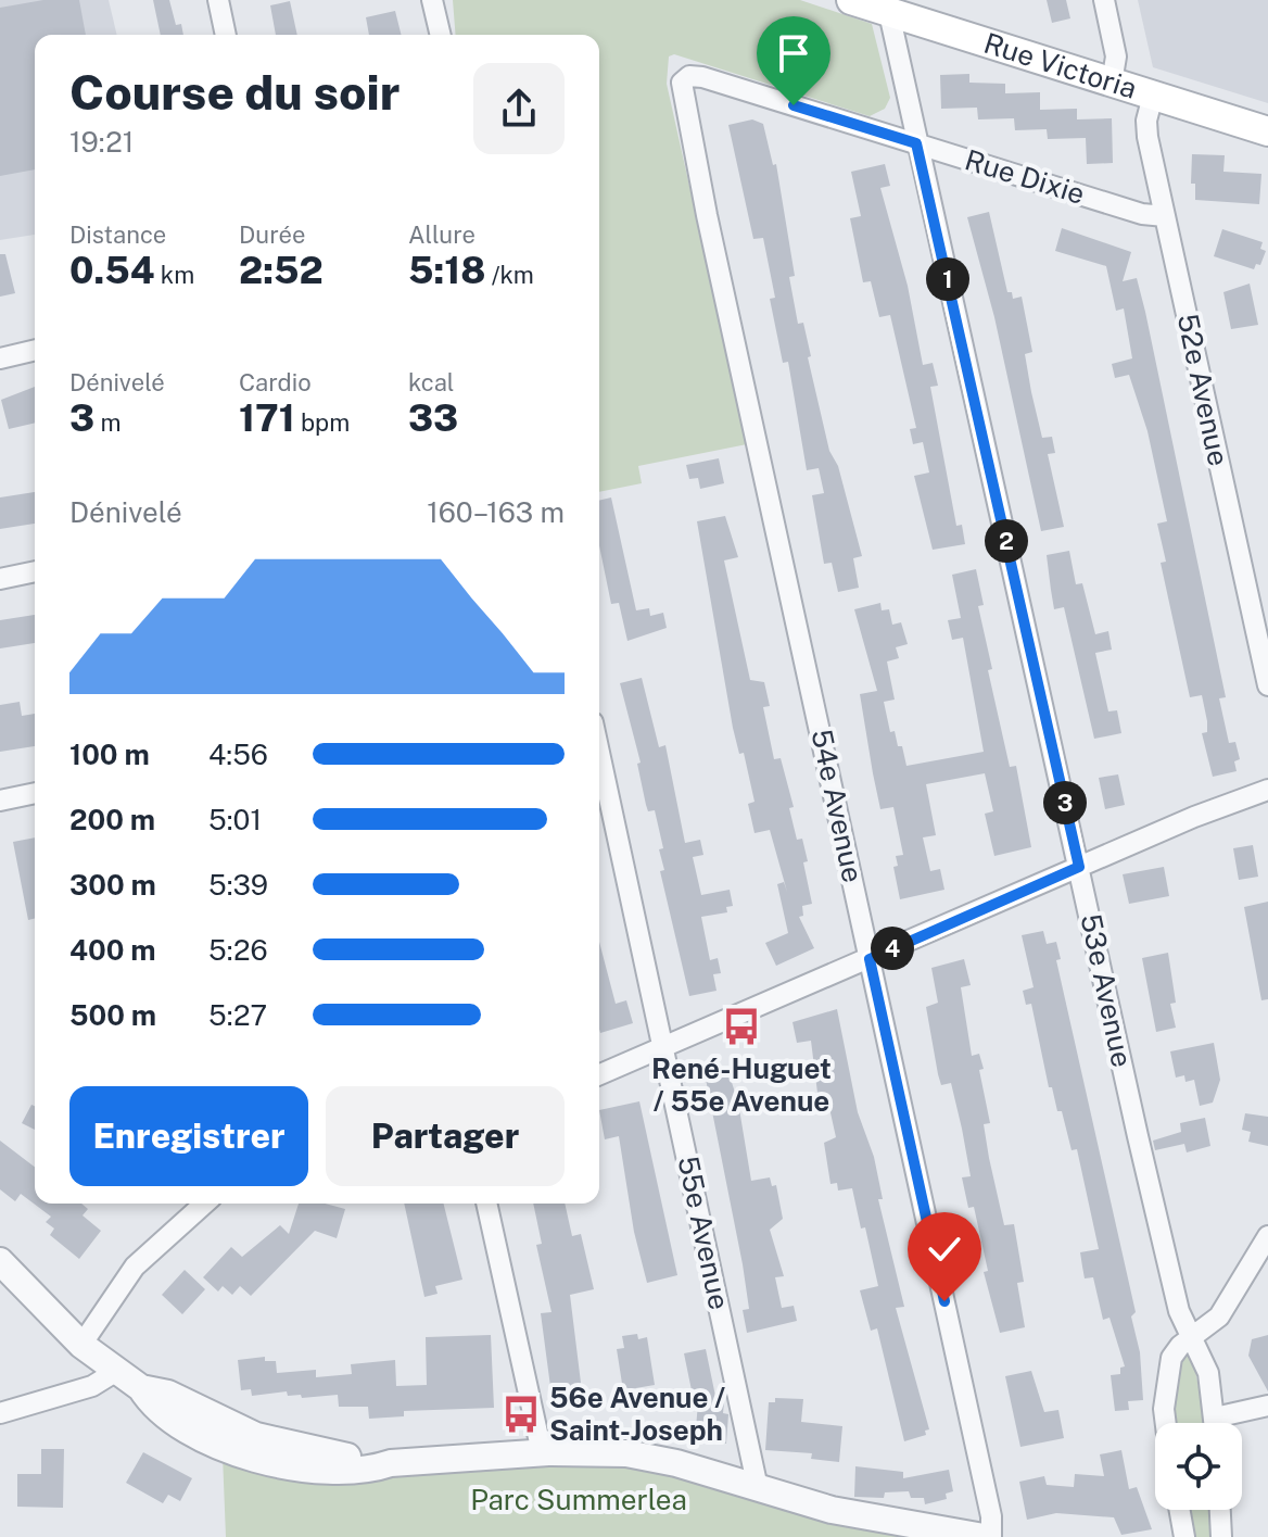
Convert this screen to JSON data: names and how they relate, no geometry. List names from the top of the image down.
{
  "streets": {
    "main road": ["Rue Victoria"],
    "street": [
      "Rue Dixie",
      "52e Avenue",
      "54e Avenue",
      "53e Avenue",
      "55e Avenue"
    ]
  },
  "crossings": [
    ["Rue Victoria", "52e Avenue"],
    ["Rue Victoria", "53e Avenue"],
    ["Rue Dixie", "52e Avenue"],
    ["Rue Dixie", "54e Avenue"],
    ["Rue Dixie", "53e Avenue"]
  ],
  "parks": ["Parc Summerlea"],
  "places": {
    "bus stop": ["René-Huguet / 55e Avenue", "56e Avenue / Saint-Joseph"]
  },
  "page": {
    "heading": ["Course du soir", "19:21"],
    "stats": [
      ["Distance", "0.54 km"],
      ["Durée", "2:52"],
      ["Allure", "5:18 /km"],
      ["Dénivelé", "3 m"],
      ["Cardio", "171 bpm"],
      ["kcal", "33"]
    ],
    "pins": [
      "1",
      "2",
      "3",
      "4"
    ],
    "chart": ["Dénivelé", "160–163 m"],
    "list": [
      {
        "name": "100 m",
        "note": "4:56"
      },
      {
        "name": "200 m",
        "note": "5:01"
      },
      {
        "name": "300 m",
        "note": "5:39"
      },
      {
        "name": "400 m",
        "note": "5:26"
      },
      {
        "name": "500 m",
        "note": "5:27"
      }
    ],
    "buttons": ["Enregistrer", "Partager"]
  }
}
